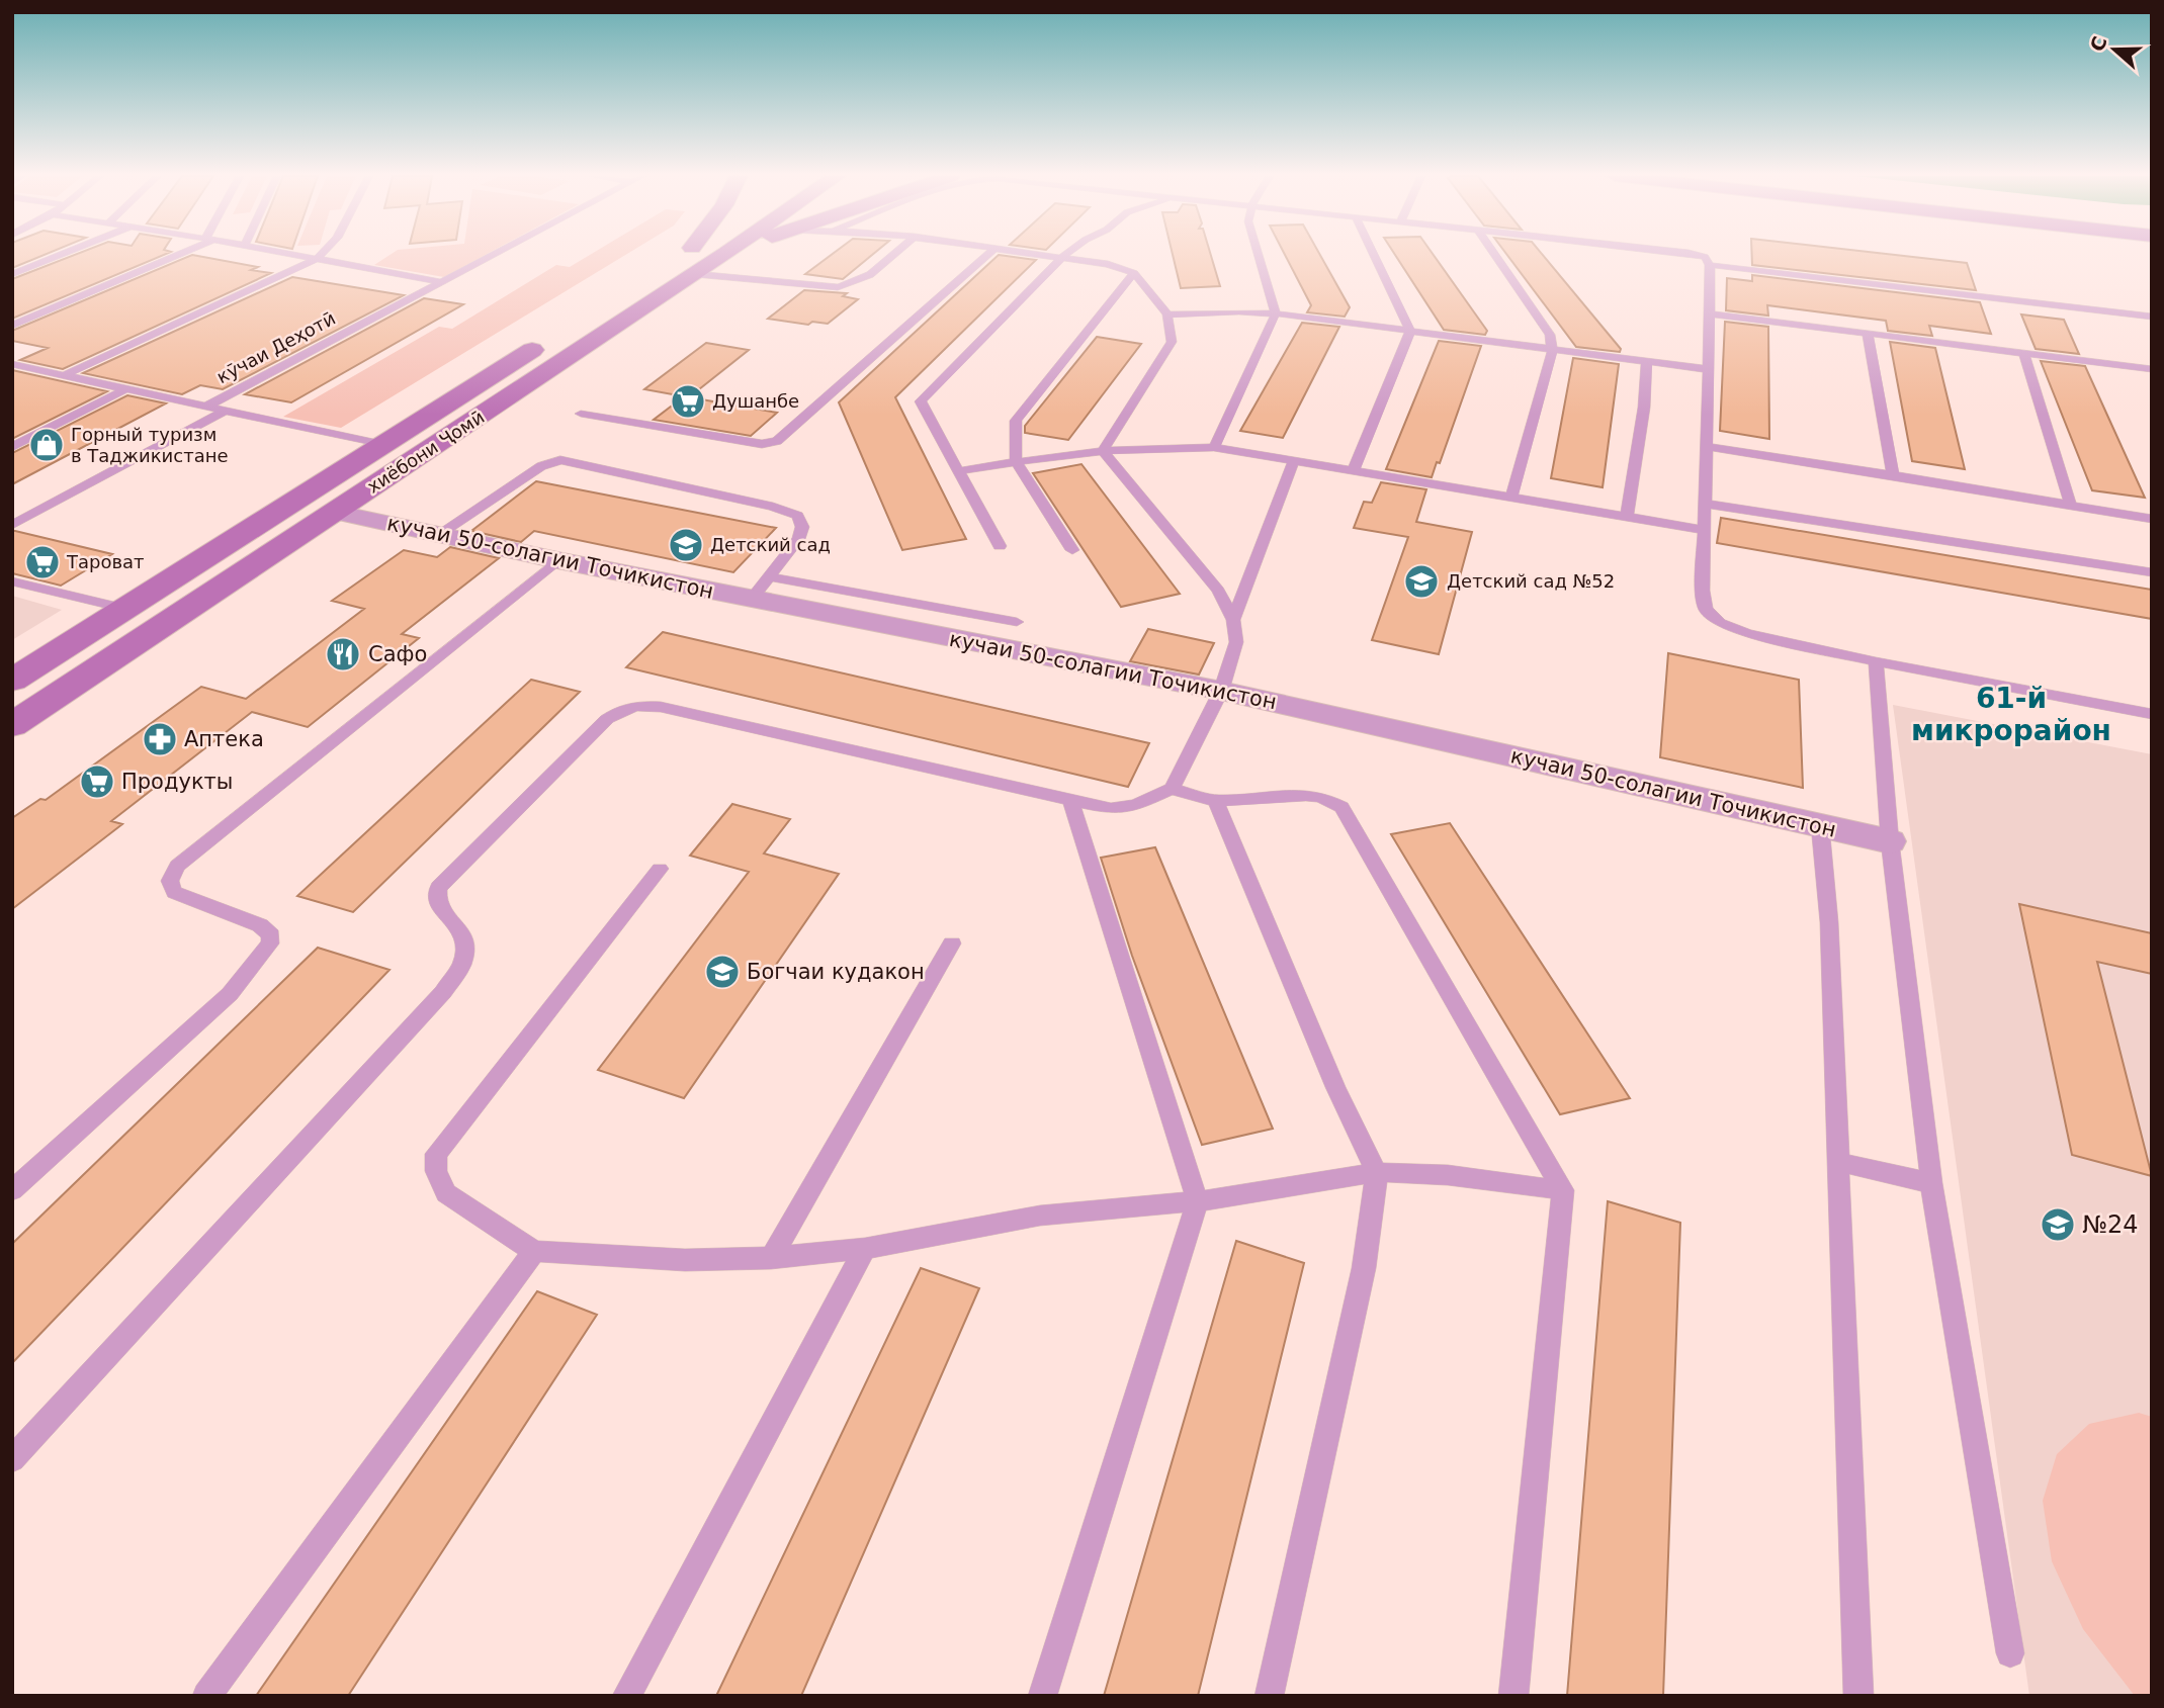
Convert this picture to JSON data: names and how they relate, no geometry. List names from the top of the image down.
{
  "streets": {
    "main road": ["хиёбони Ҷомӣ"],
    "street": ["кучаи 50-солагии Точикистон"],
    "lane": ["кӯчаи Деҳотӣ"]
  },
  "crossings": [
    ["кӯчаи Деҳотӣ", "хиёбони Ҷомӣ"],
    ["хиёбони Ҷомӣ", "кучаи 50-солагии Точикистон"]
  ],
  "districts": ["61-й микрорайон"],
  "places": {
    "supermarket": ["Душанбе", "Тароват", "Продукты"],
    "shop": ["Горный туризм в Таджикистане"],
    "school or university": [
      "Детский сад",
      "Детский сад №52",
      "Богчаи кудакон",
      "№24"
    ],
    "restaurant": ["Сафо"],
    "pharmacy": ["Аптека"]
  },
  "north": "left"
}
